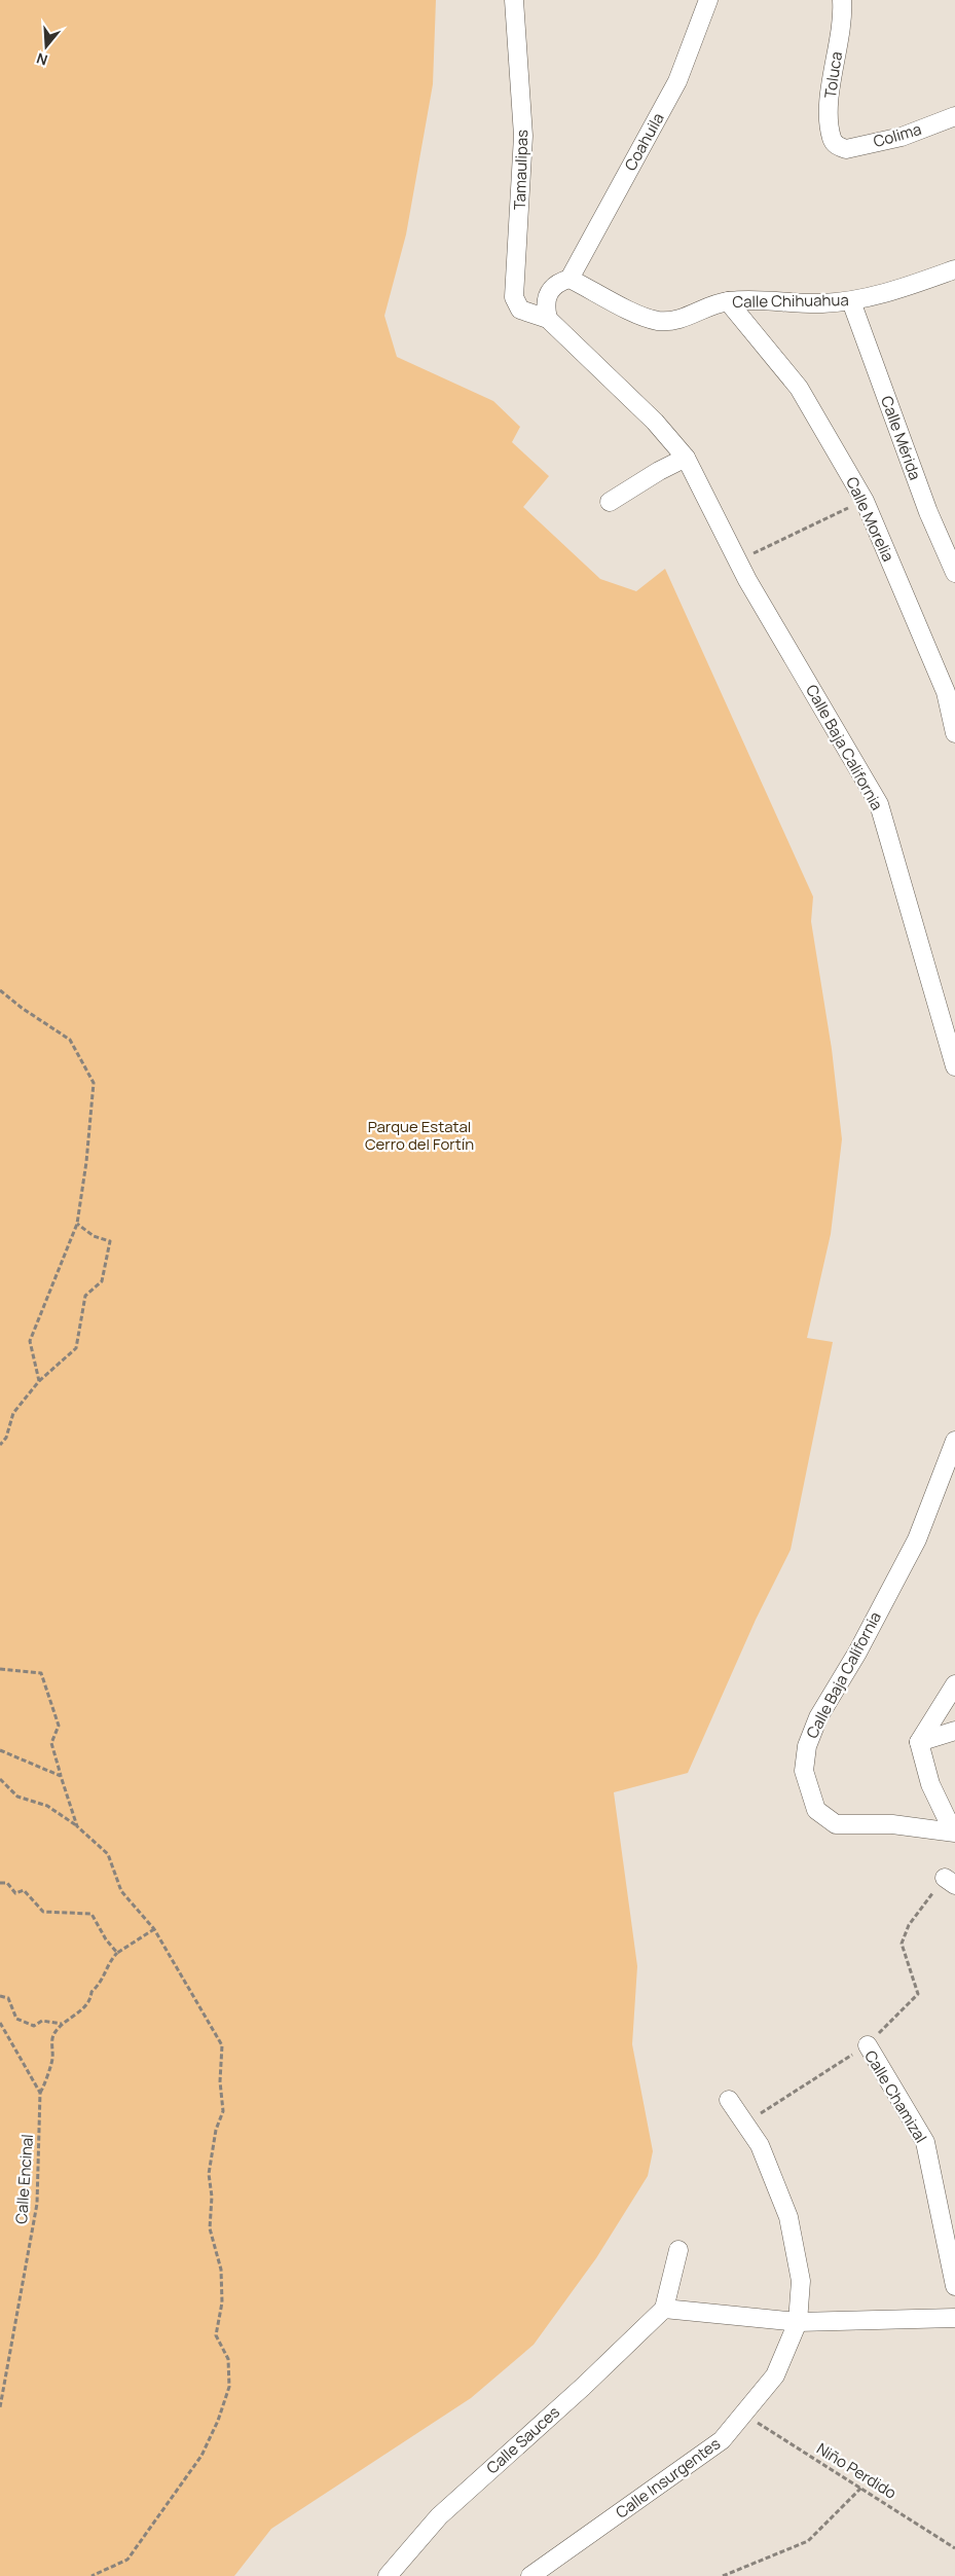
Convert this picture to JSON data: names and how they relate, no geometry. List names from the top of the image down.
{
  "streets": {
    "street": [
      "Toluca",
      "Colima",
      "Coahuila",
      "Tamaulipas",
      "Calle Chihuahua",
      "Calle Mérida",
      "Calle Morelia",
      "Calle Baja California",
      "Calle Chamizal",
      "Calle Sauces",
      "Calle Insurgentes"
    ],
    "path": ["Calle Encinal", "Niño Perdido"]
  },
  "crossings": [
    ["Toluca", "Colima"],
    ["Coahuila", "Calle Chihuahua"],
    ["Tamaulipas", "Calle Baja California"],
    ["Calle Chihuahua", "Calle Mérida"],
    ["Calle Chihuahua", "Calle Morelia"],
    ["Calle Chamizal", "Calle Insurgentes"],
    ["Niño Perdido", "Calle Insurgentes"]
  ],
  "parks": ["Parque Estatal Cerro del Fortín"],
  "north": "bottom"
}
